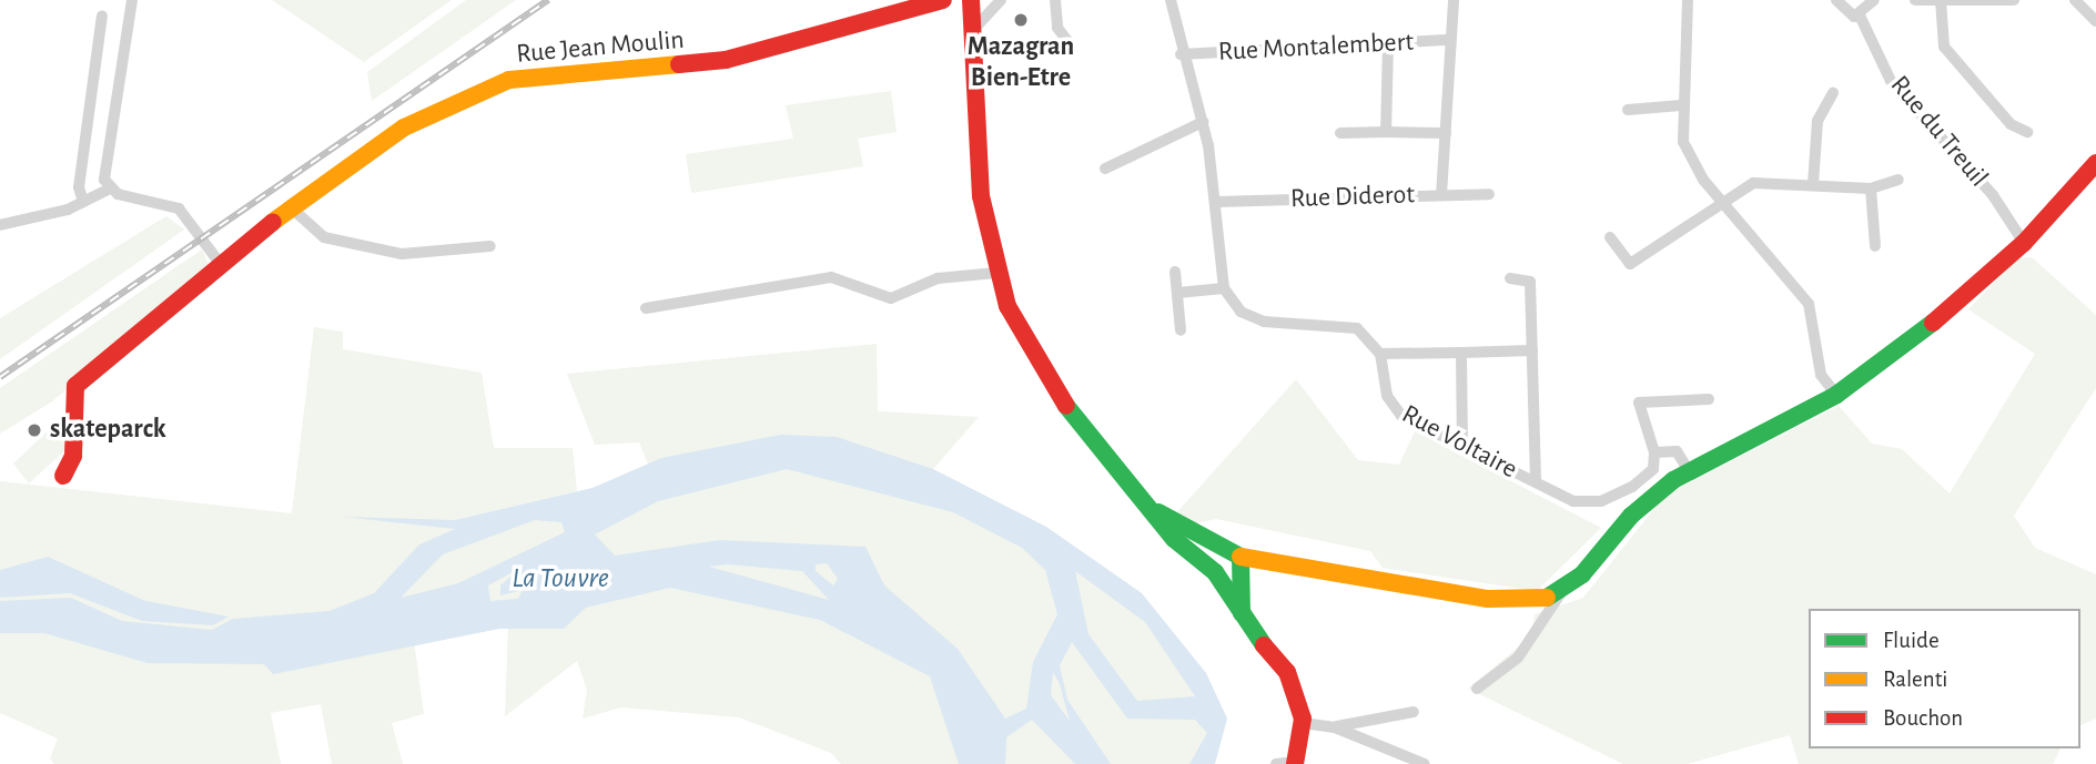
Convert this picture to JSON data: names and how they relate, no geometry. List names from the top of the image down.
{
  "streets": {
    "street": [
      "Rue Jean Moulin",
      "Rue Montalembert",
      "Rue du Treuil",
      "Rue Diderot",
      "Rue Voltaire"
    ]
  },
  "water": ["La Touvre"],
  "places": ["Mazagran Bien-Etre", "skateparck"],
  "legend": ["Fluide", "Ralenti", "Bouchon"]
}
